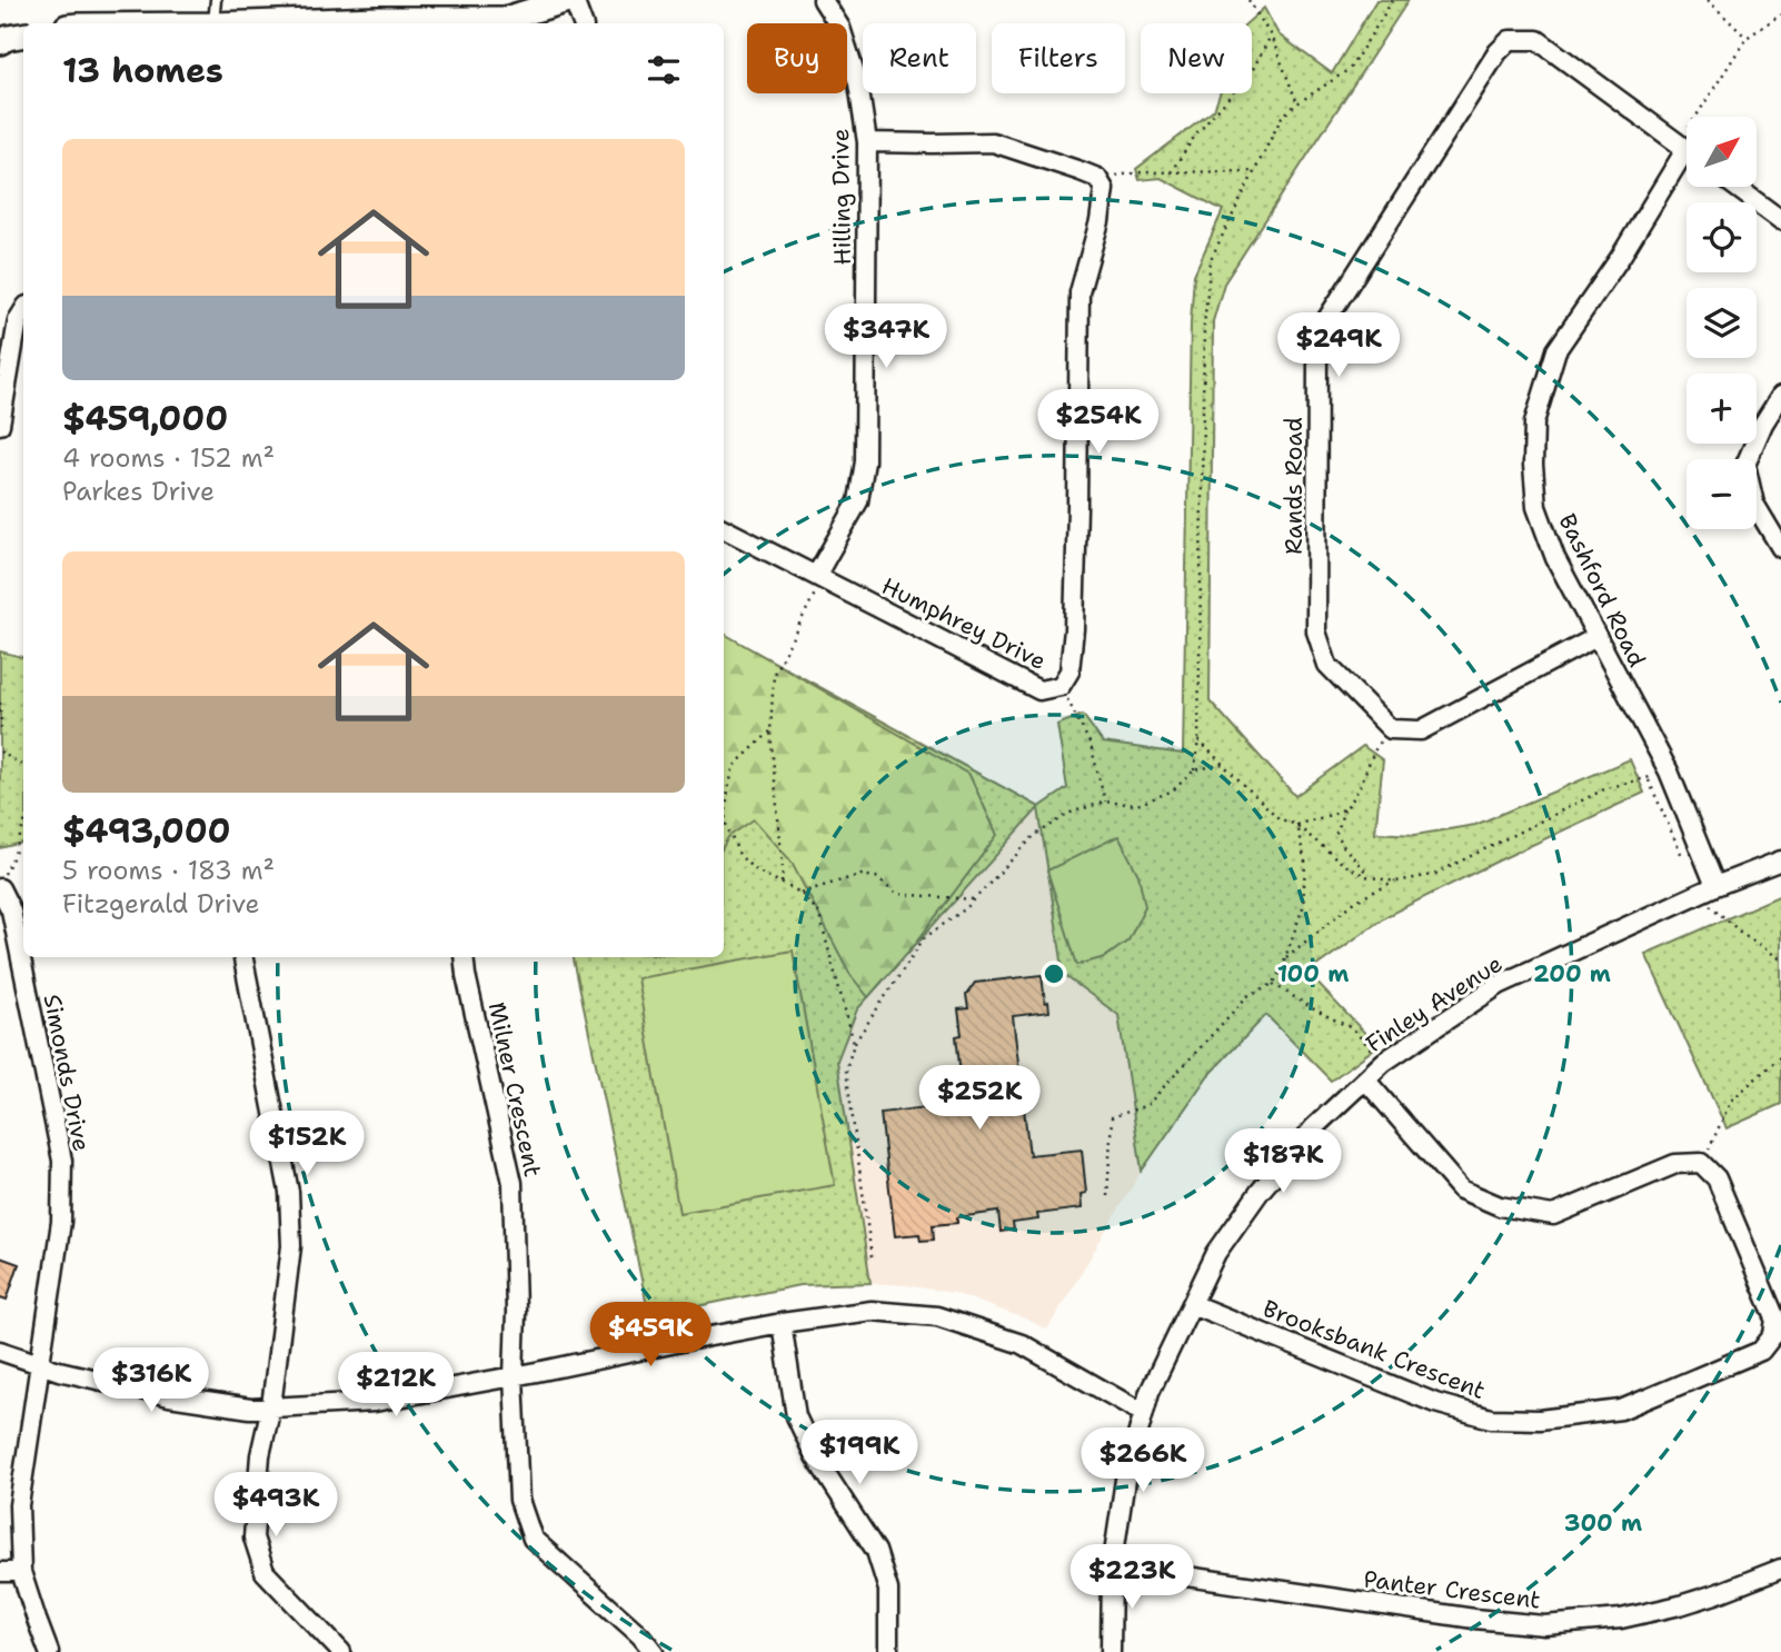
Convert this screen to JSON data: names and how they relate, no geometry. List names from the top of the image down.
{
  "streets": {
    "street": [
      "Hilling Drive",
      "Rands Road",
      "Bashford Road",
      "Humphrey Drive",
      "Finley Avenue",
      "Simonds Drive",
      "Milner Crescent",
      "Brooksbank Crescent",
      "Panter Crescent"
    ]
  },
  "crossings": [
    ["Hilling Drive", "Humphrey Drive"],
    ["Bashford Road", "Finley Avenue"],
    ["Finley Avenue", "Brooksbank Crescent"],
    ["Finley Avenue", "Panter Crescent"]
  ],
  "north": "top right",
  "page": {
    "chip": [
      "Buy",
      "Rent",
      "Filters",
      "New"
    ],
    "heading": "13 homes",
    "map_buttons": ["+", "−"],
    "list": [
      {
        "name": "$459,000",
        "note": "4 rooms · 152 m² · Parkes Drive"
      },
      {
        "name": "$493,000",
        "note": "5 rooms · 183 m² · Fitzgerald Drive"
      }
    ],
    "price": [
      "$347K",
      "$249K",
      "$254K",
      "$252K",
      "$152K",
      "$187K",
      "$459K",
      "$316K",
      "$212K",
      "$199K",
      "$266K",
      "$493K",
      "$223K"
    ]
  },
  "rings": ["100 m", "200 m", "300 m"]
}
